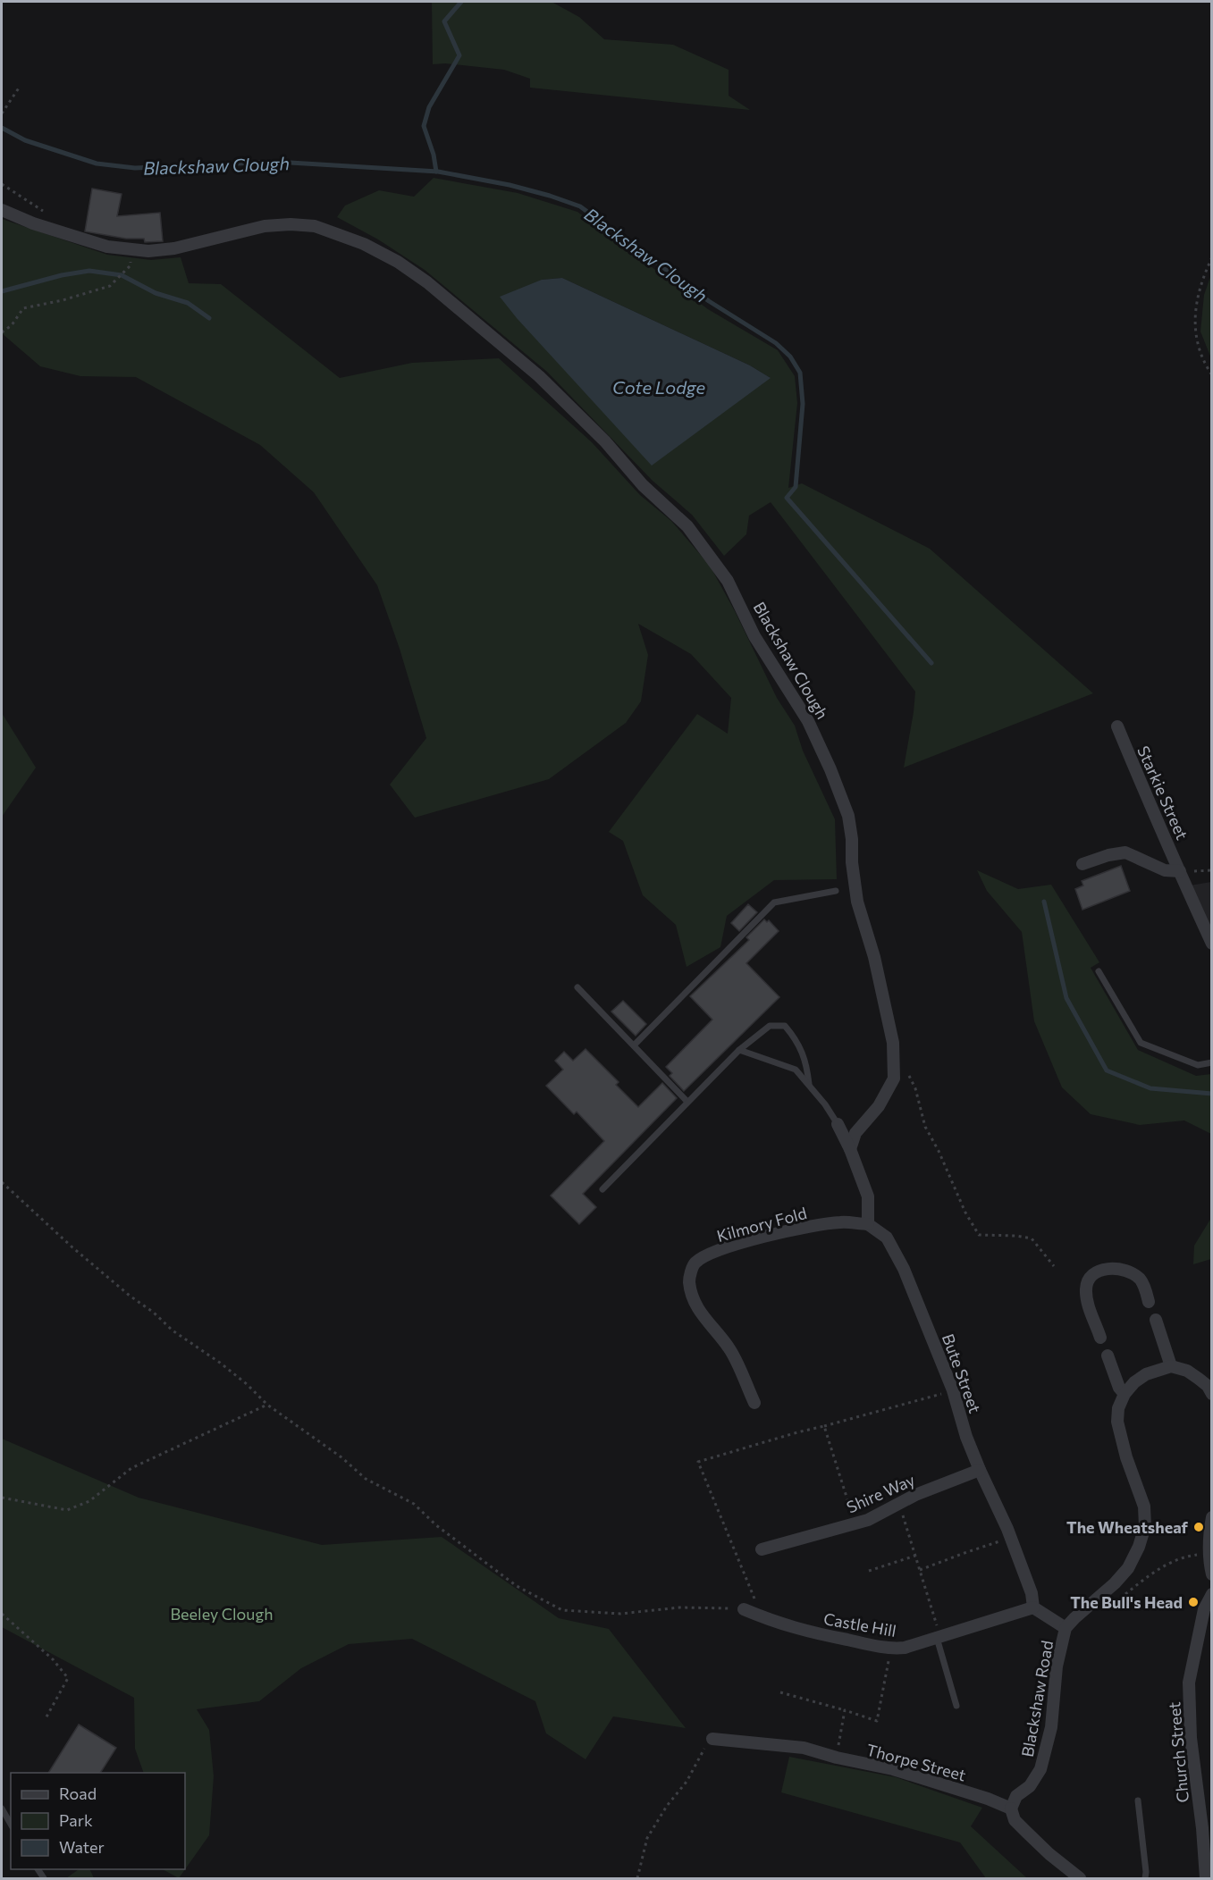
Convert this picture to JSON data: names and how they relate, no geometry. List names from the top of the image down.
{
  "streets": {
    "street": [
      "Blackshaw Clough",
      "Starkie Street",
      "Kilmory Fold",
      "Bute Street",
      "Shire Way",
      "Castle Hill",
      "Blackshaw Road",
      "Church Street",
      "Thorpe Street"
    ]
  },
  "crossings": [
    ["Kilmory Fold", "Bute Street"],
    ["Bute Street", "Shire Way"],
    ["Bute Street", "Castle Hill"],
    ["Blackshaw Road", "Thorpe Street"]
  ],
  "water": ["Blackshaw Clough", "Cote Lodge"],
  "parks": ["Beeley Clough"],
  "places": ["The Wheatsheaf", "The Bull's Head"],
  "legend": ["Road", "Park", "Water"]
}
